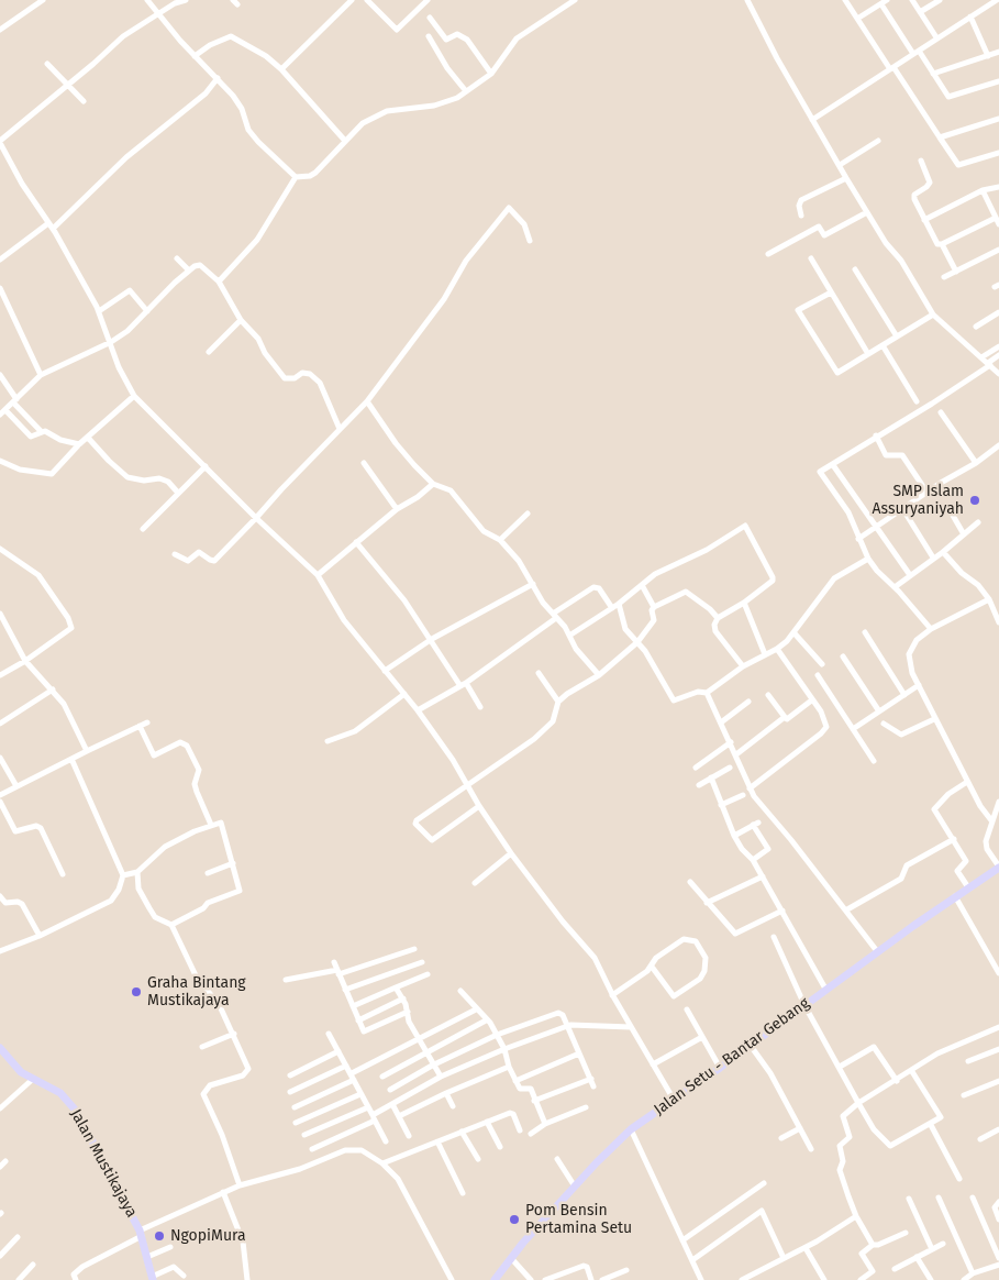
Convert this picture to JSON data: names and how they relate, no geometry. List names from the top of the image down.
{
  "streets": {
    "main road": ["Jalan Setu - Bantar Gebang", "Jalan Mustikajaya"]
  },
  "places": [
    "SMP Islam Assuryaniyah",
    "Graha Bintang Mustikajaya",
    "Pom Bensin Pertamina Setu",
    "NgopiMura"
  ]
}
